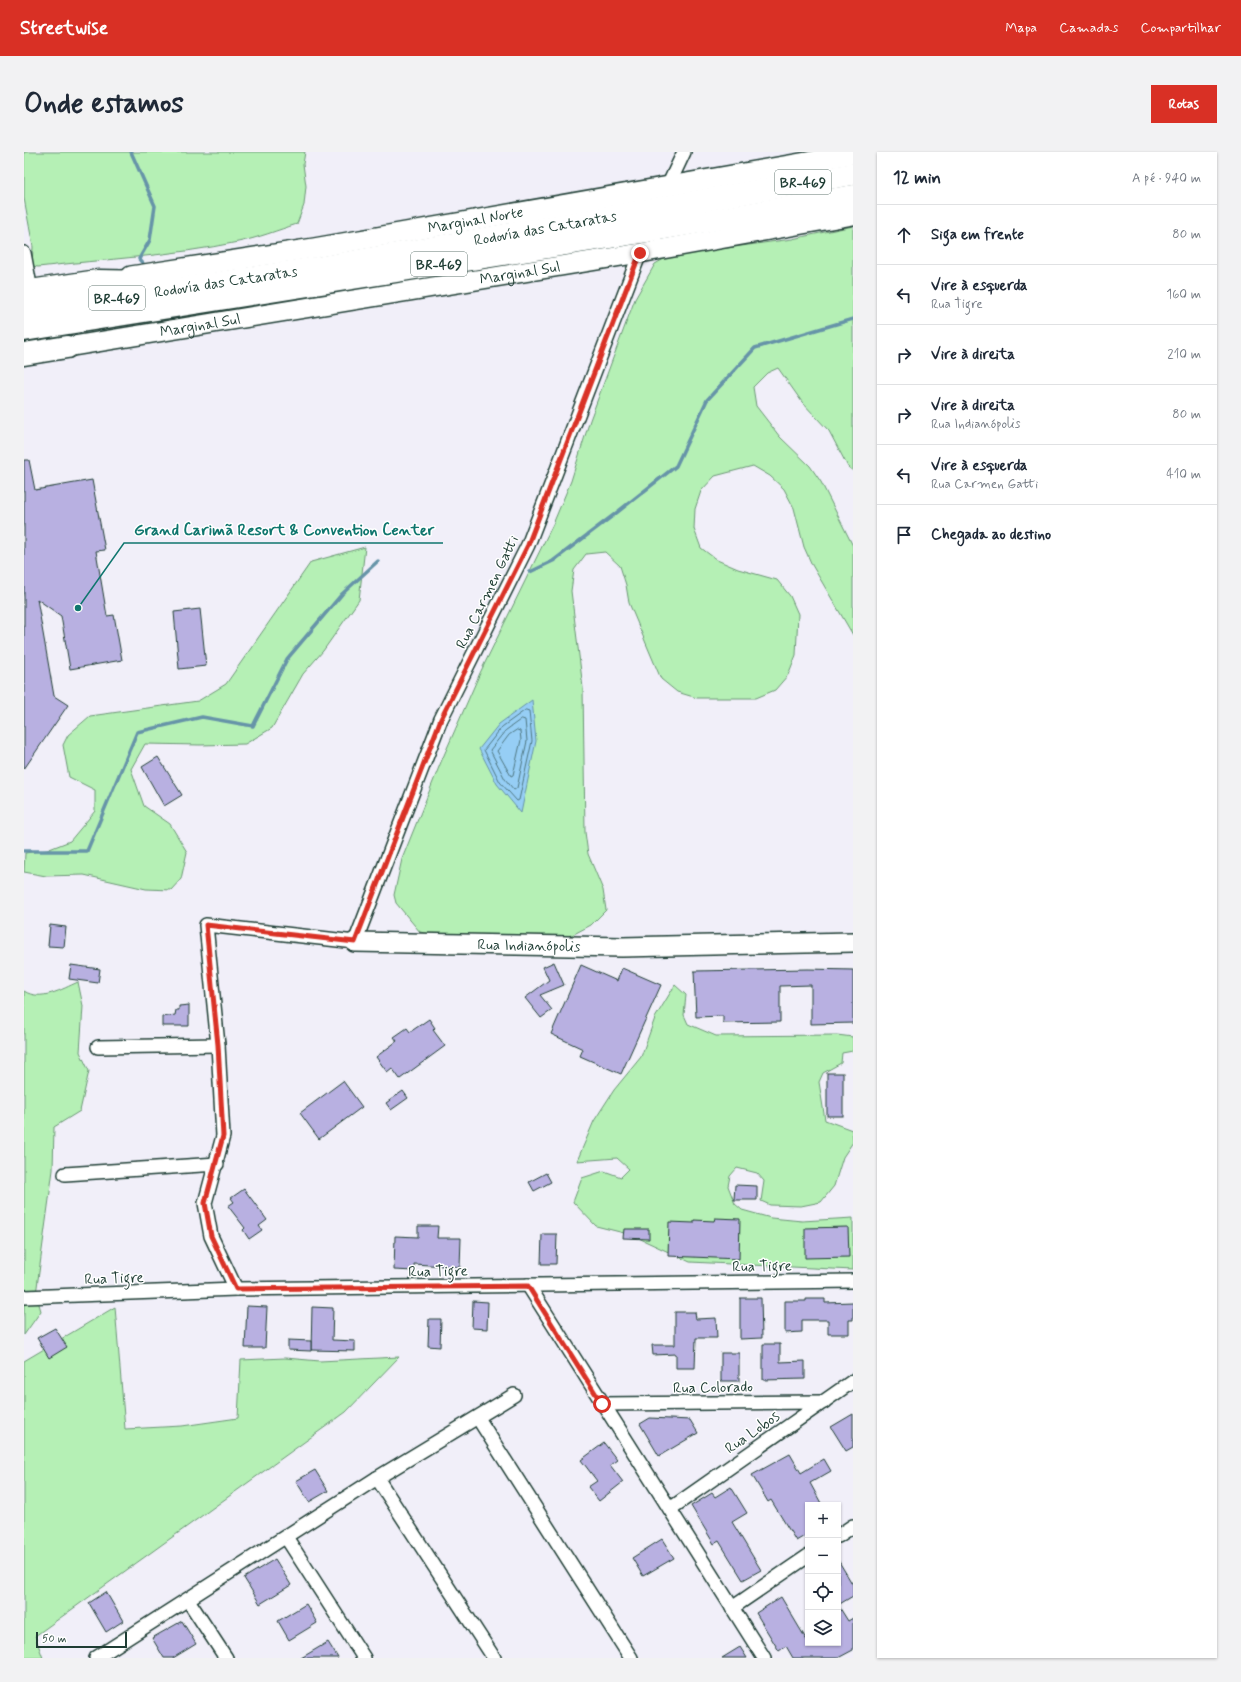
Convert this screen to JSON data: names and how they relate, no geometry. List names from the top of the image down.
{
  "streets": {
    "highway": ["BR-469", "Rodovía das Cataratas"],
    "street": [
      "Marginal Norte",
      "Marginal Sul",
      "Rua Carmen Gatti",
      "Rua Indianópolis",
      "Rua Tigre",
      "Rua Colorado",
      "Rua Lobos"
    ]
  },
  "crossings": [
    ["Marginal Sul", "Rua Carmen Gatti"],
    ["Rua Carmen Gatti", "Rua Indianópolis"],
    ["Rua Colorado", "Rua Lobos"]
  ],
  "places": ["Grand Carimã Resort & Convention Center"],
  "scale_bar": "50 m",
  "page": {
    "header": "Streetwise",
    "nav": ["Mapa", "Camadas", "Compartilhar"],
    "buttons": "Rotas",
    "title": "Onde estamos",
    "heading": ["12 min", "A pé · 940 m"],
    "list": [
      ["Siga em frente", "80 m"],
      ["Vire à esquerda", "Rua Tigre", "160 m"],
      ["Vire à direita", "210 m"],
      ["Vire à direita", "Rua Indianópolis", "80 m"],
      ["Vire à esquerda", "Rua Carmen Gatti", "410 m"],
      "Chegada ao destino"
    ],
    "map_buttons": ["+", "−"],
    "scale": "50 m"
  }
}
